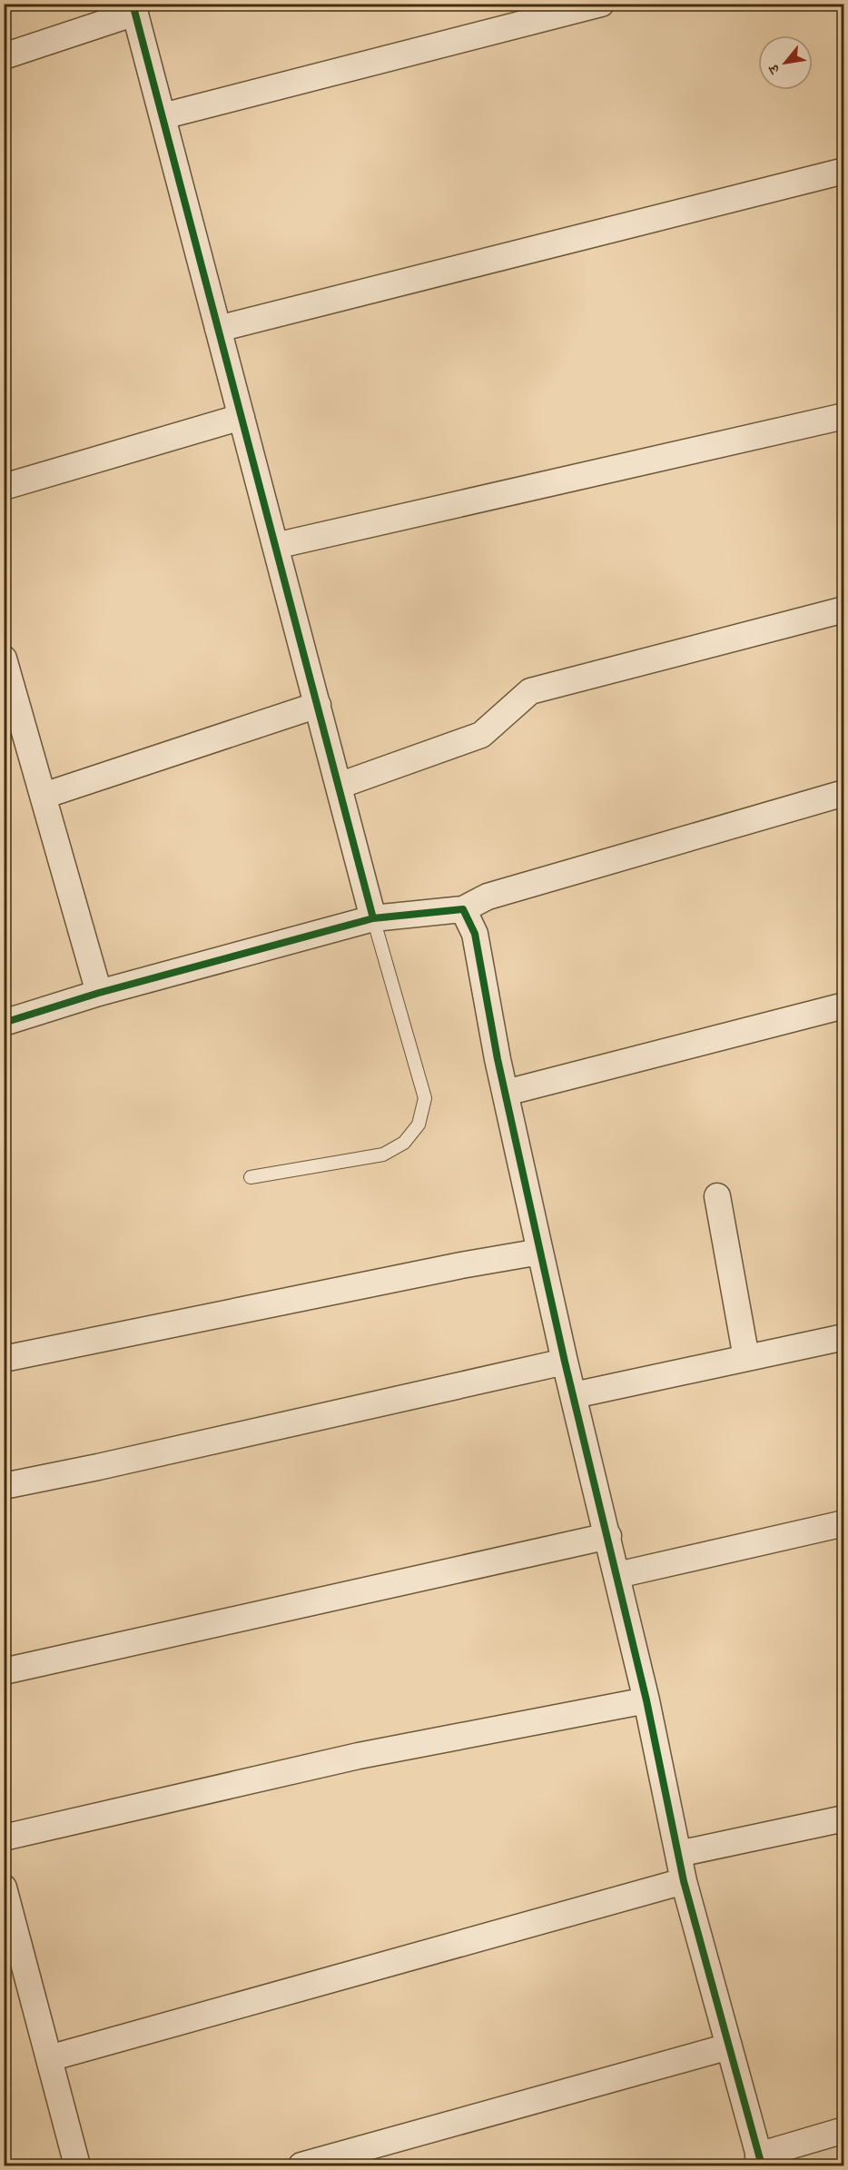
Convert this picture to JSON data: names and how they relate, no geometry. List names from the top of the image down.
{
  "north": "bottom left"
}
